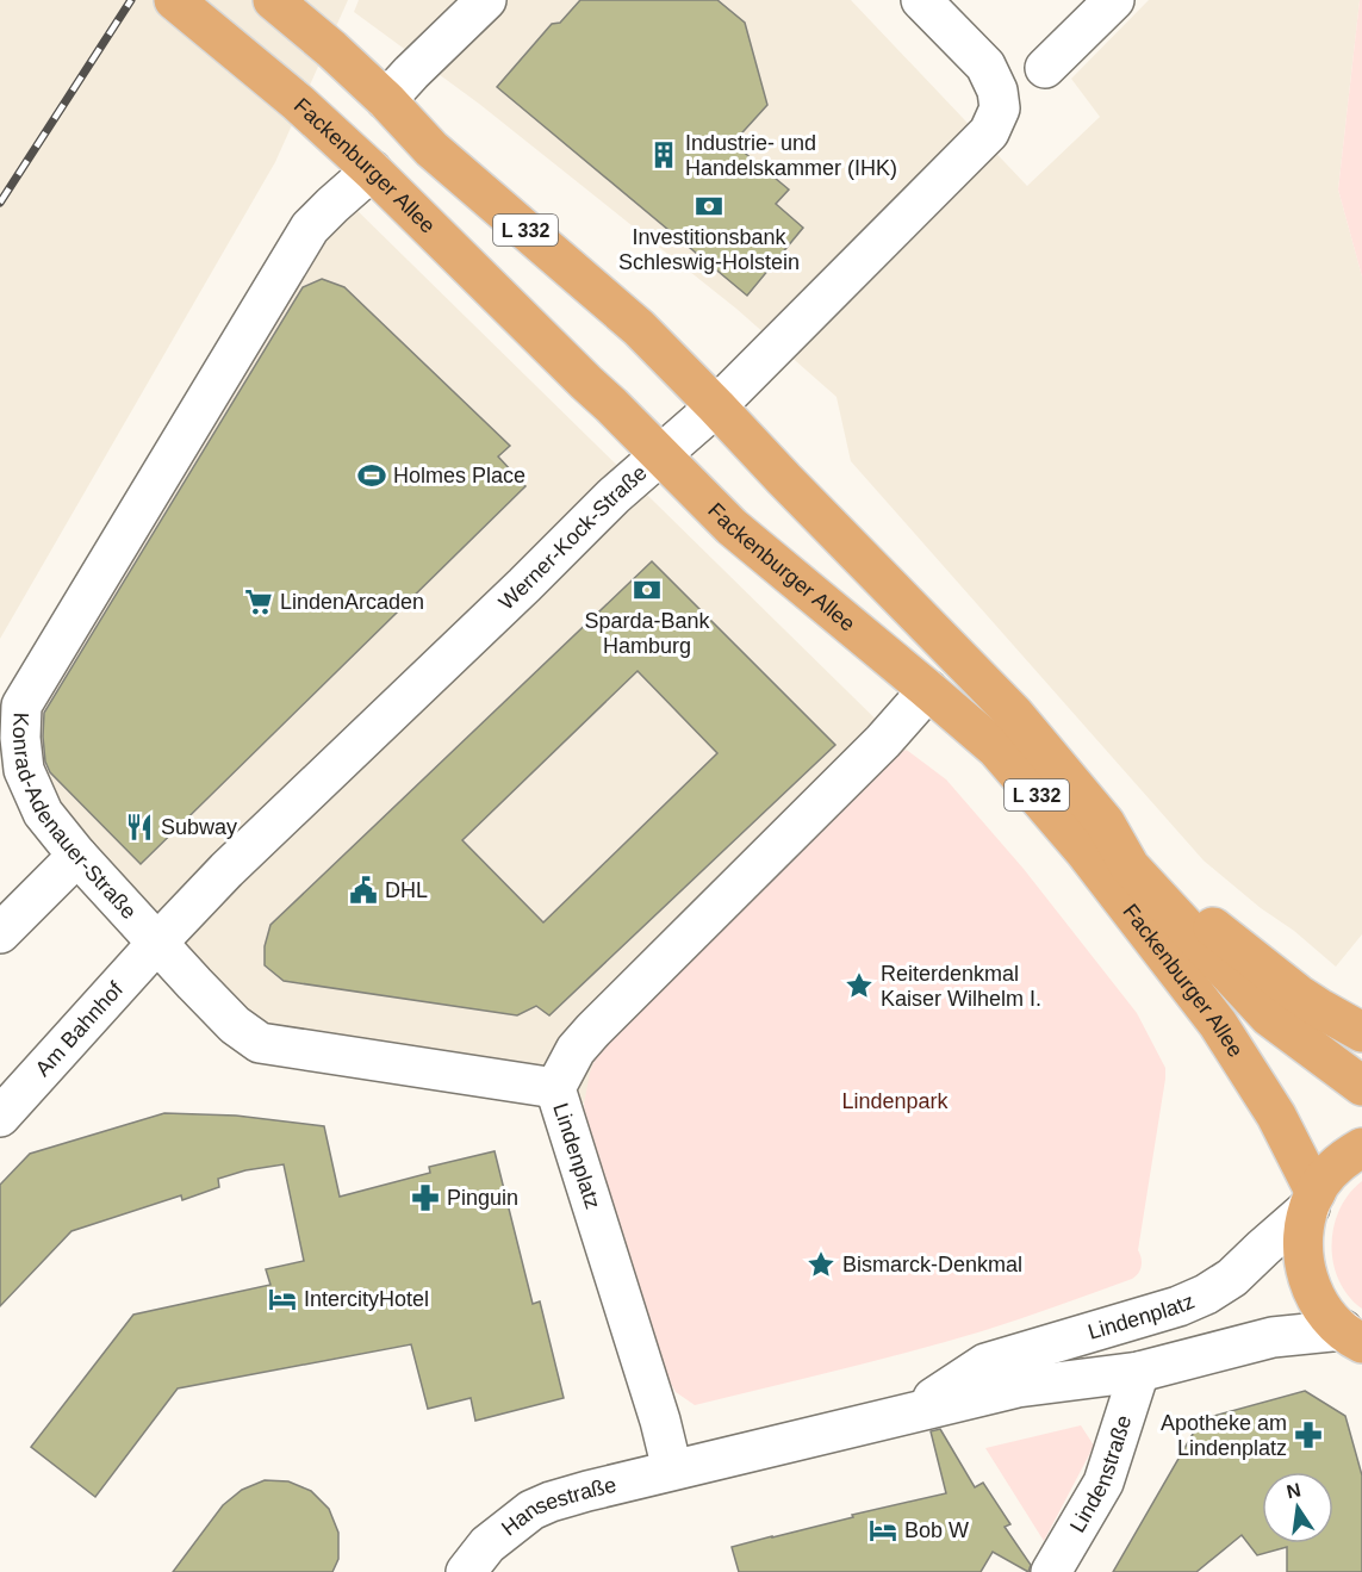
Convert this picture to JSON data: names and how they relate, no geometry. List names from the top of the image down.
{
  "streets": {
    "main road": ["Fackenburger Allee", "L 332", "Lindenplatz"],
    "street": [
      "Werner-Kock-Straße",
      "Konrad-Adenauer-Straße",
      "Am Bahnhof",
      "Lindenstraße",
      "Hansestraße"
    ]
  },
  "crossings": [
    ["Fackenburger Allee", "Werner-Kock-Straße"],
    ["Fackenburger Allee", "Konrad-Adenauer-Straße"],
    ["Fackenburger Allee", "Lindenplatz"],
    ["Werner-Kock-Straße", "Konrad-Adenauer-Straße"],
    ["Werner-Kock-Straße", "Am Bahnhof"],
    ["Konrad-Adenauer-Straße", "Am Bahnhof"],
    ["Konrad-Adenauer-Straße", "Lindenplatz"],
    ["Lindenplatz", "Lindenstraße"],
    ["Lindenplatz", "Hansestraße"]
  ],
  "parks": ["Lindenpark"],
  "places": {
    "building": ["Industrie- und Handelskammer (IHK)"],
    "bank": ["Investitionsbank Schleswig-Holstein", "Sparda-Bank Hamburg"],
    "sports": ["Holmes Place"],
    "supermarket": ["LindenArcaden"],
    "restaurant": ["Subway"],
    "public building": ["DHL"],
    "place": ["Reiterdenkmal Kaiser Wilhelm I.", "Bismarck-Denkmal"],
    "pharmacy": ["Pinguin", "Apotheke am Lindenplatz"],
    "hotel": ["IntercityHotel", "Bob W"]
  },
  "north": "top"
}
